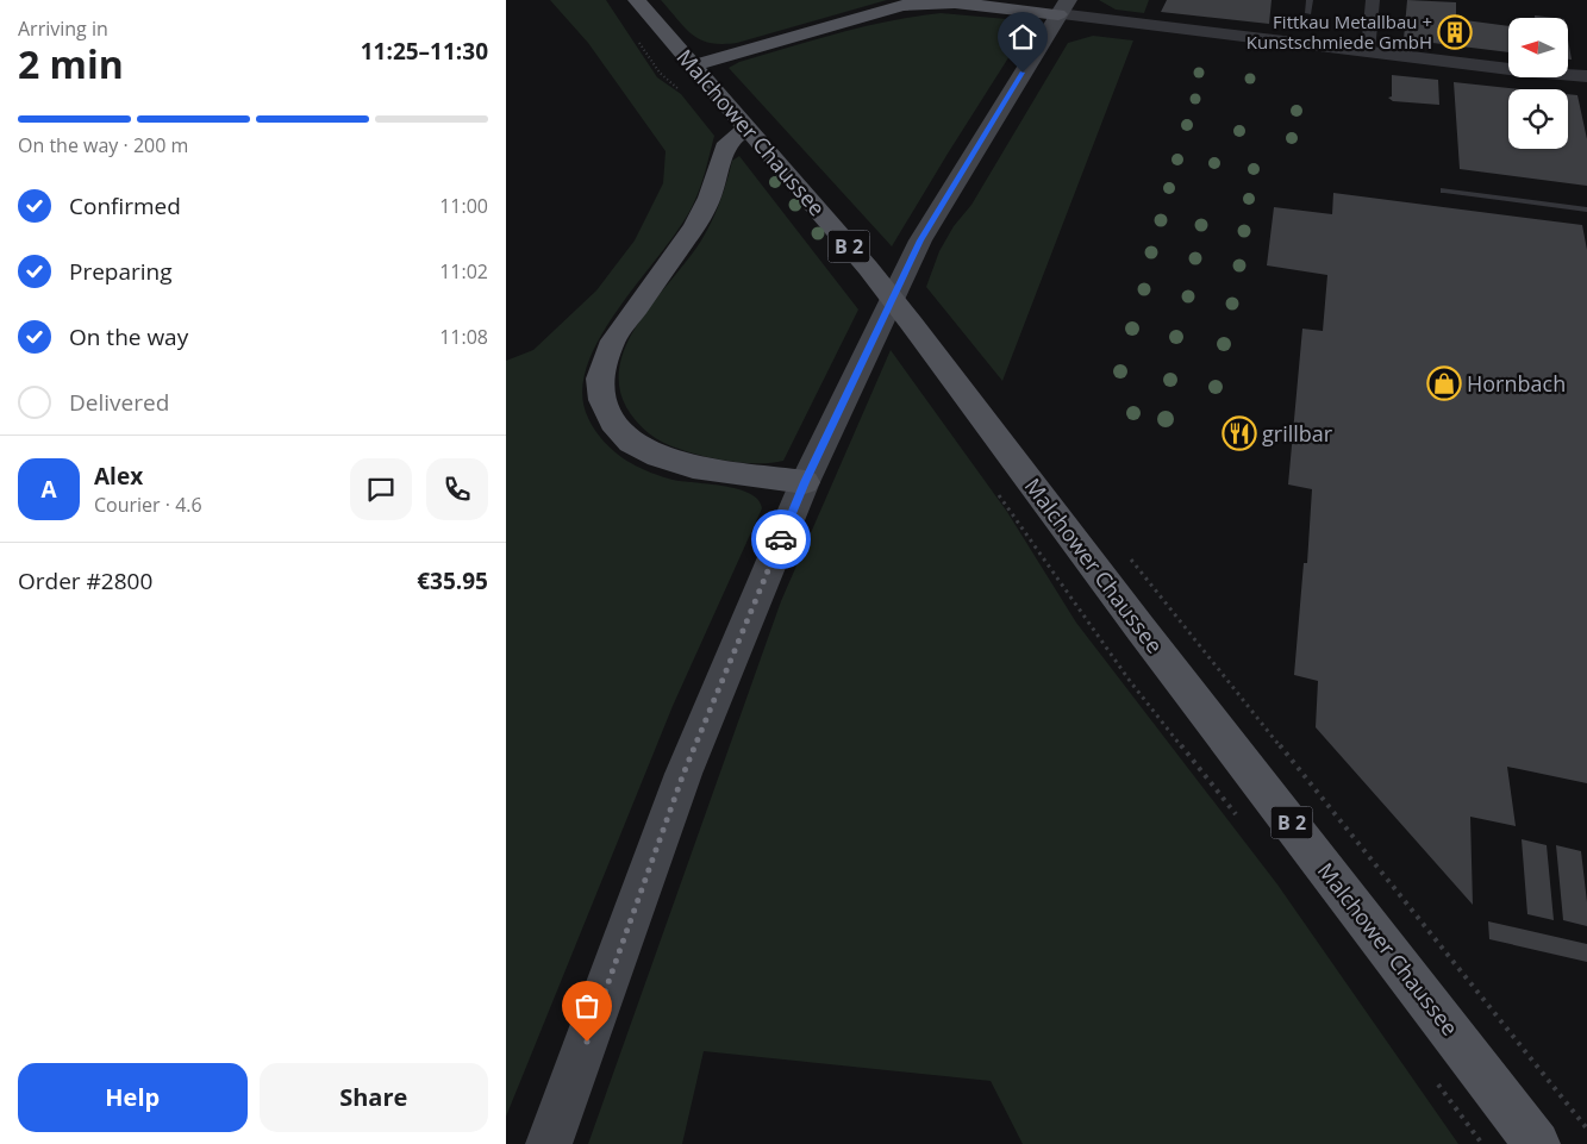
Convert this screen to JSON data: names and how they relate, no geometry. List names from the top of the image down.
{
  "streets": {
    "main road": ["Malchower Chaussee", "B 2"]
  },
  "places": {
    "building": ["Fittkau Metallbau + Kunstschmiede GmbH"],
    "shop": ["Hornbach"],
    "restaurant": ["grillbar"]
  },
  "north": "left",
  "page": {
    "heading": ["2 min", "Arriving in", "11:25–11:30"],
    "panel": [
      "Alex",
      "Courier · 4.6",
      "Order #2800",
      "€35.95"
    ],
    "bar": "On the way · 200 m",
    "list": [
      ["Confirmed", "11:00"],
      ["Preparing", "11:02"],
      ["On the way", "11:08"],
      "Delivered"
    ],
    "round": "A",
    "buttons": ["Help", "Share"]
  }
}
